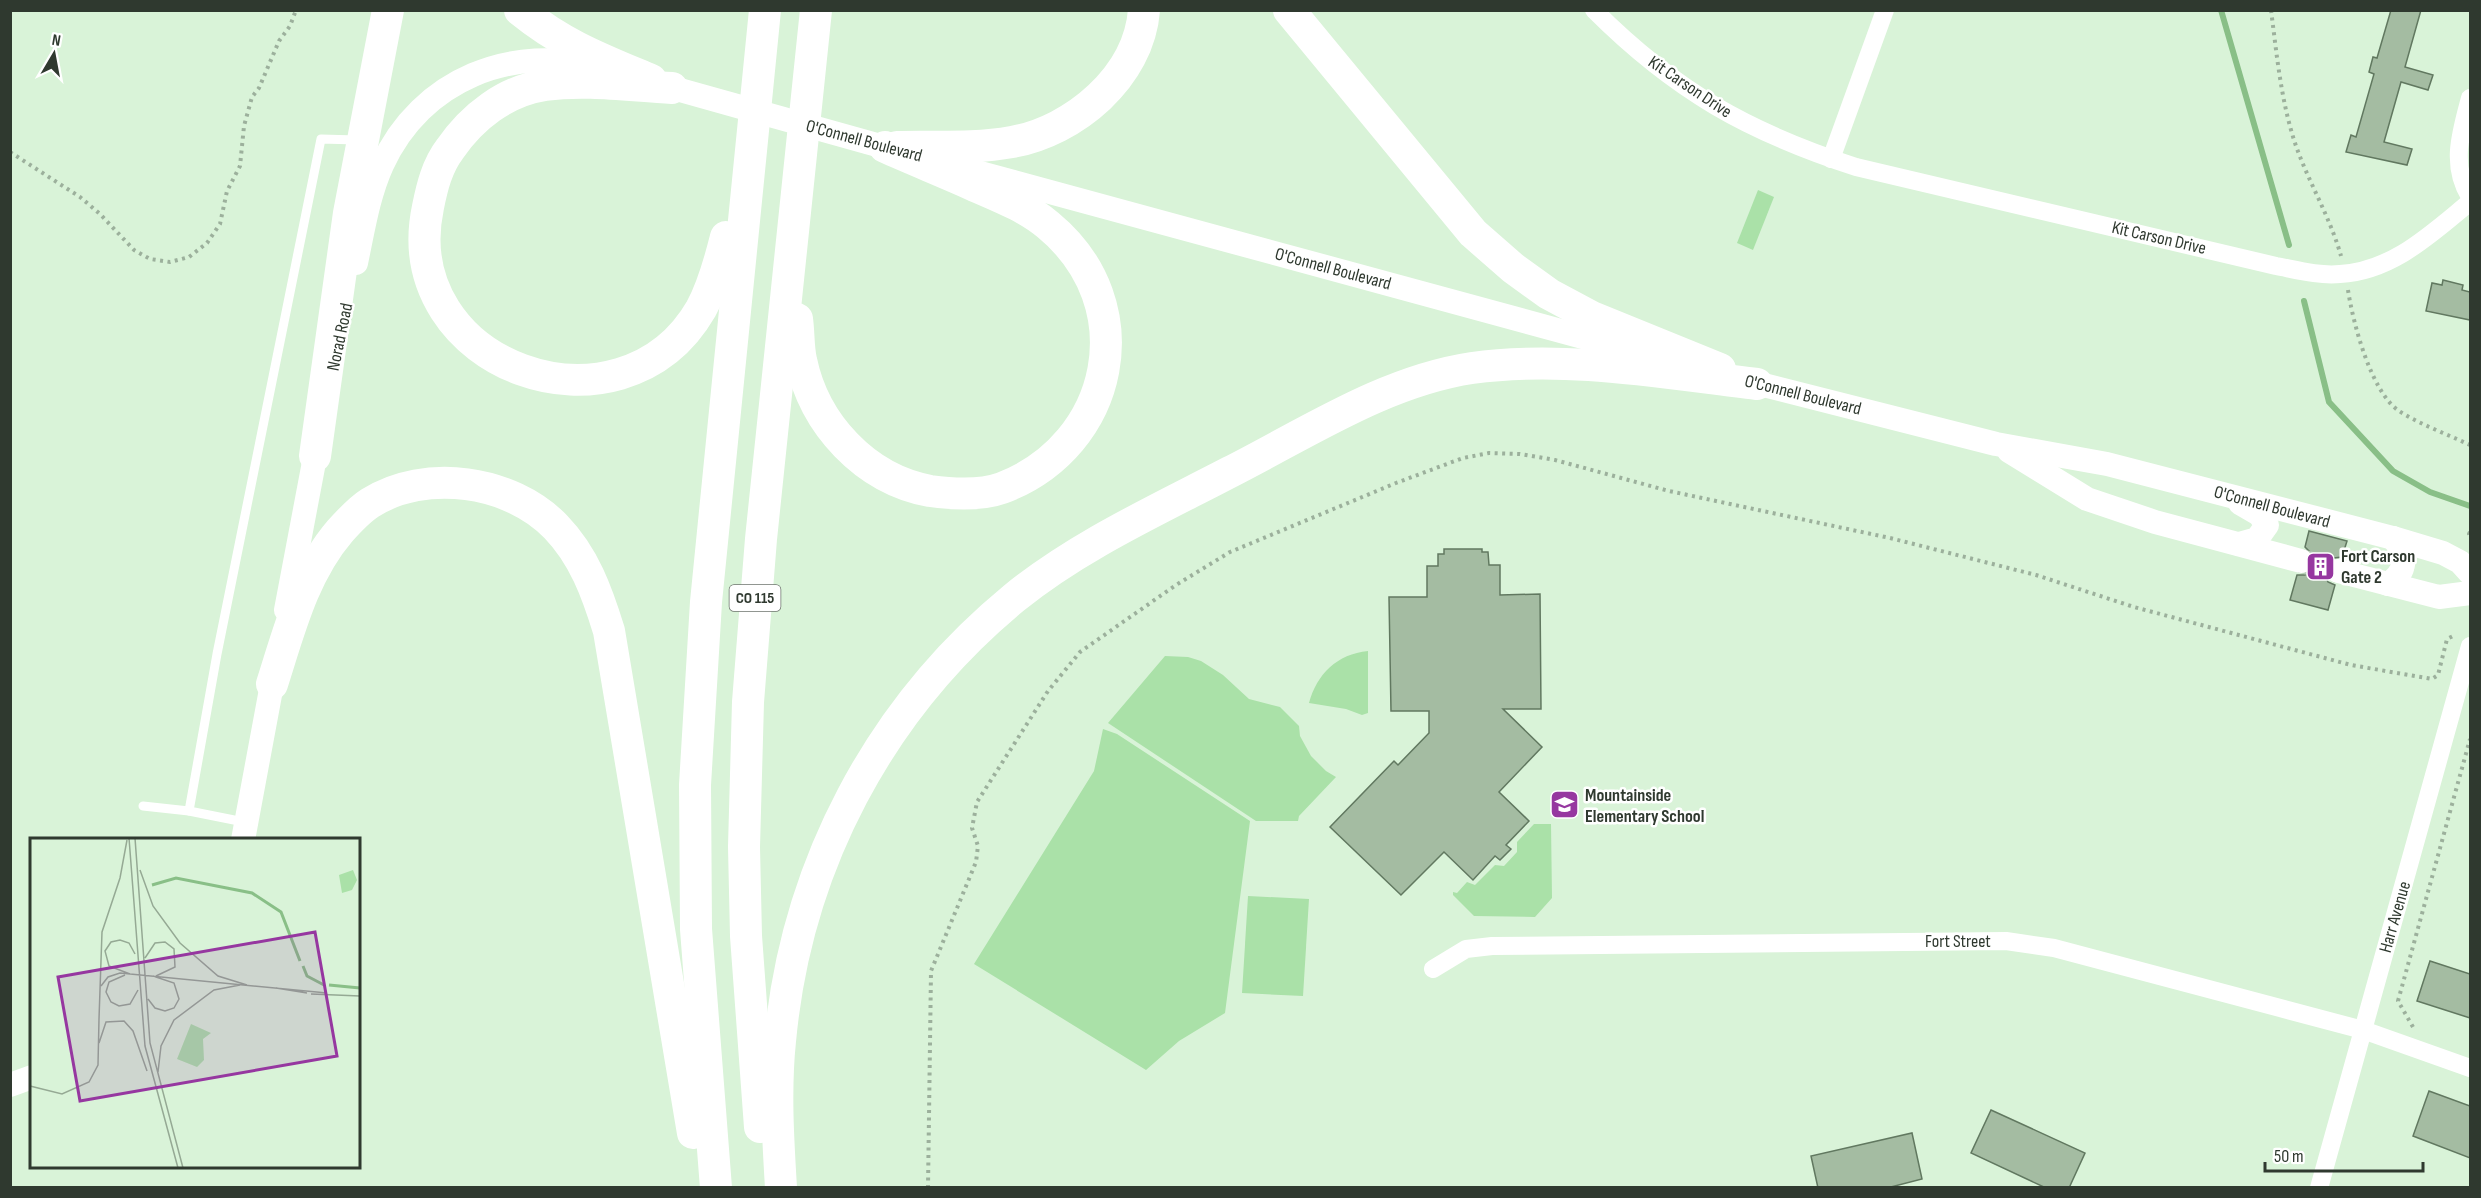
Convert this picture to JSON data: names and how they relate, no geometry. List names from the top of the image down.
{
  "streets": {
    "highway": ["CO 115"],
    "main road": ["O'Connell Boulevard", "Norad Road"],
    "street": ["Kit Carson Drive", "Harr Avenue", "Fort Street"]
  },
  "crossings": [
    ["O'Connell Boulevard", "Norad Road"],
    ["Harr Avenue", "Fort Street"]
  ],
  "places": {
    "building": ["Fort Carson Gate 2"],
    "school or university": ["Mountainside Elementary School"]
  },
  "scale_bar": "50 m",
  "north": "top"
}
